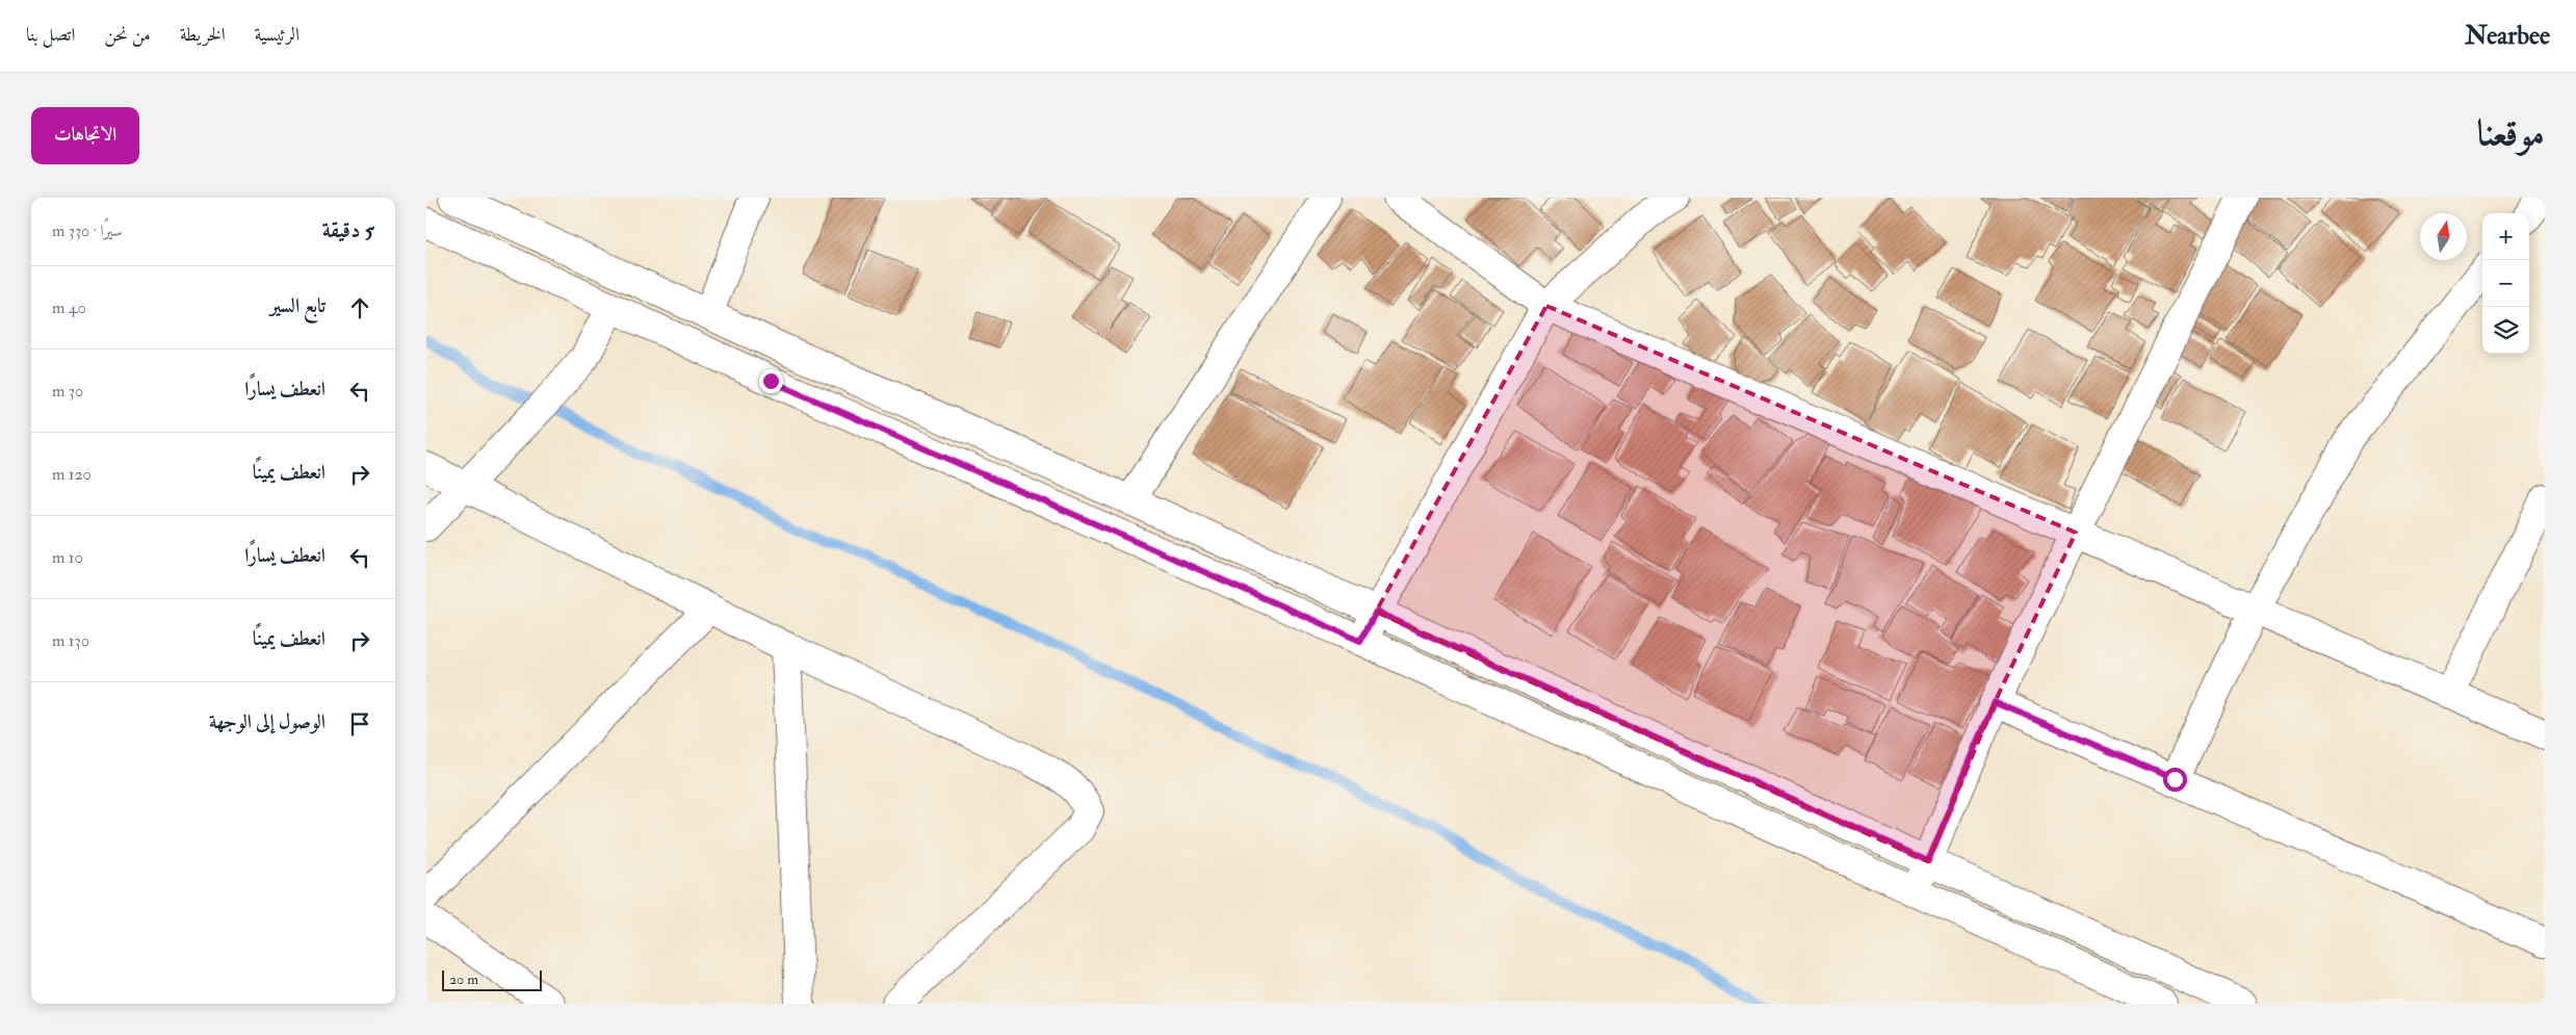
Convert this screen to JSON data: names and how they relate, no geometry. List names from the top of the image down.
{
  "scale_bar": "20 m",
  "north": "top",
  "page": {
    "header": "Nearbee",
    "nav": [
      "الرئيسية",
      "الخريطة",
      "من نحن",
      "اتصل بنا"
    ],
    "title": "موقعنا",
    "buttons": "الاتجاهات",
    "heading": ["5 دقيقة", "سيرًا · 330 m"],
    "map_buttons": ["+", "−"],
    "list": [
      ["تابع السير", "40 m"],
      ["انعطف يسارًا", "30 m"],
      ["انعطف يمينًا", "120 m"],
      ["انعطف يسارًا", "10 m"],
      ["انعطف يمينًا", "130 m"],
      "الوصول إلى الوجهة"
    ],
    "scale": "20 m"
  }
}
